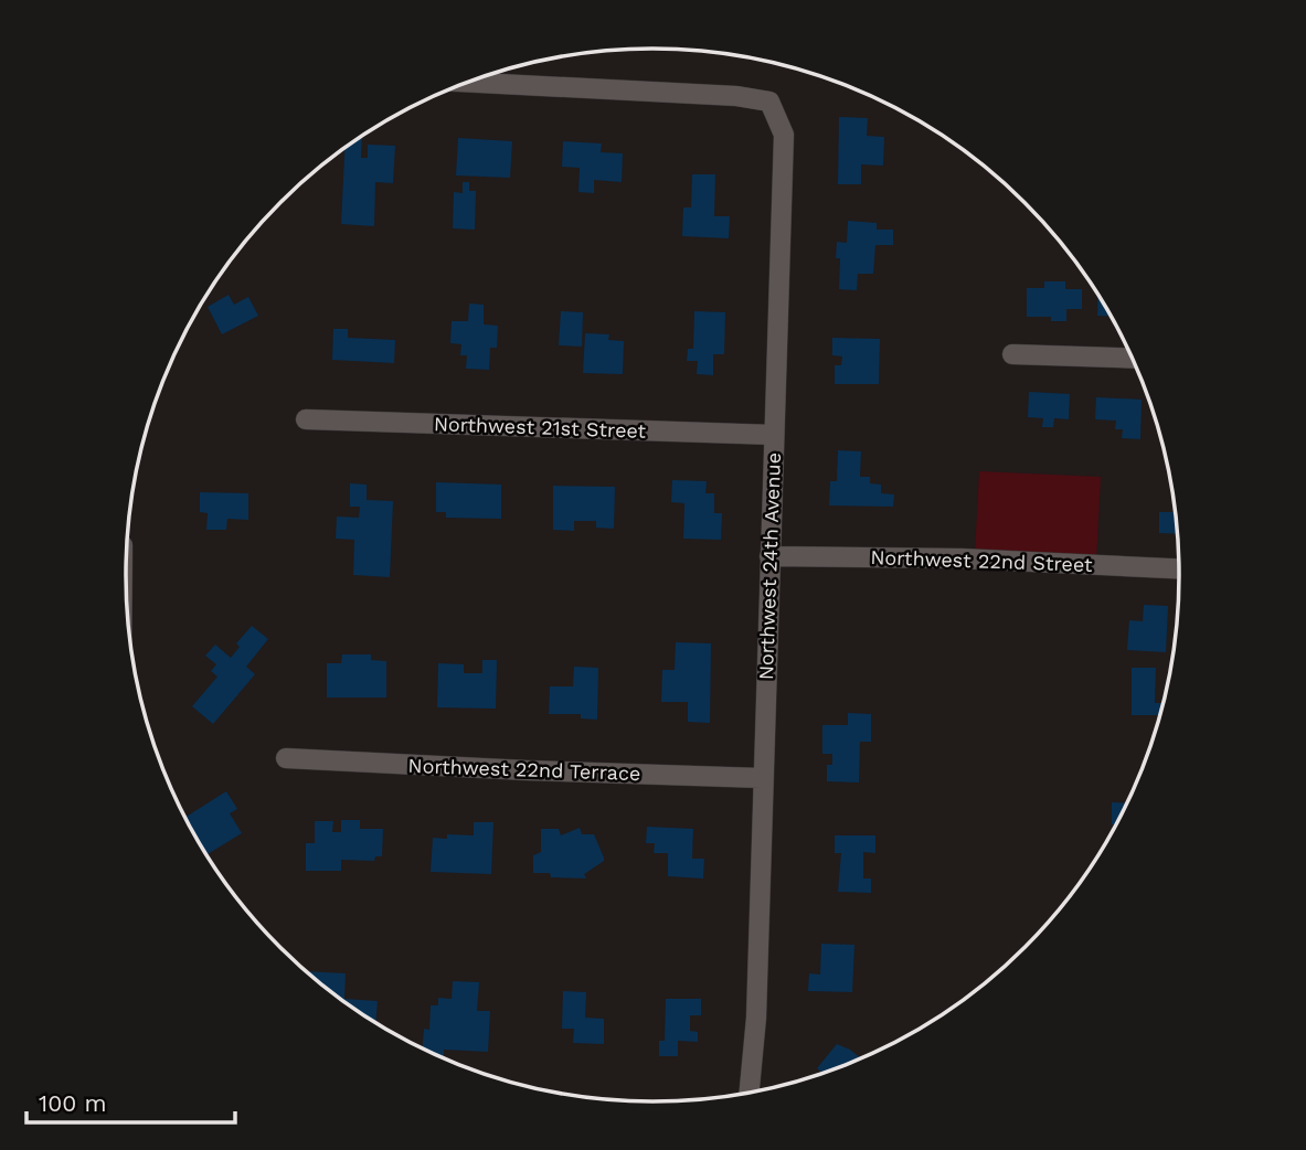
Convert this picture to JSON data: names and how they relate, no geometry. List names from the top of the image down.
{
  "streets": {
    "street": [
      "Northwest 21st Street",
      "Northwest 22nd Street",
      "Northwest 24th Avenue",
      "Northwest 22nd Terrace"
    ]
  },
  "crossings": [
    ["Northwest 21st Street", "Northwest 24th Avenue"],
    ["Northwest 22nd Street", "Northwest 24th Avenue"],
    ["Northwest 24th Avenue", "Northwest 22nd Terrace"]
  ],
  "scale_bar": "100 m"
}
